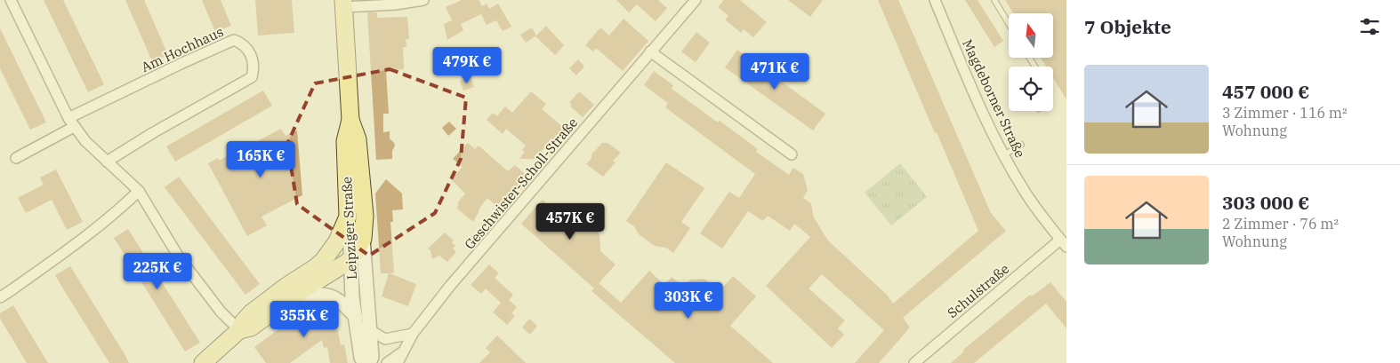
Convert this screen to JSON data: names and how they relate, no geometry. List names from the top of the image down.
{
  "streets": {
    "main road": ["Leipziger Straße"],
    "street": [
      "Am Hochhaus",
      "Magdeborner Straße",
      "Geschwister-Scholl-Straße",
      "Schulstraße"
    ]
  },
  "crossings": [
    ["Magdeborner Straße", "Schulstraße"]
  ],
  "north": "top",
  "page": {
    "heading": "7 Objekte",
    "price": [
      "479K €",
      "471K €",
      "165K €",
      "457K €",
      "225K €",
      "303K €",
      "355K €"
    ],
    "list": [
      {
        "name": "457 000 €",
        "note": "3 Zimmer · 116 m² · Wohnung"
      },
      {
        "name": "303 000 €",
        "note": "2 Zimmer · 76 m² · Wohnung"
      }
    ]
  }
}
